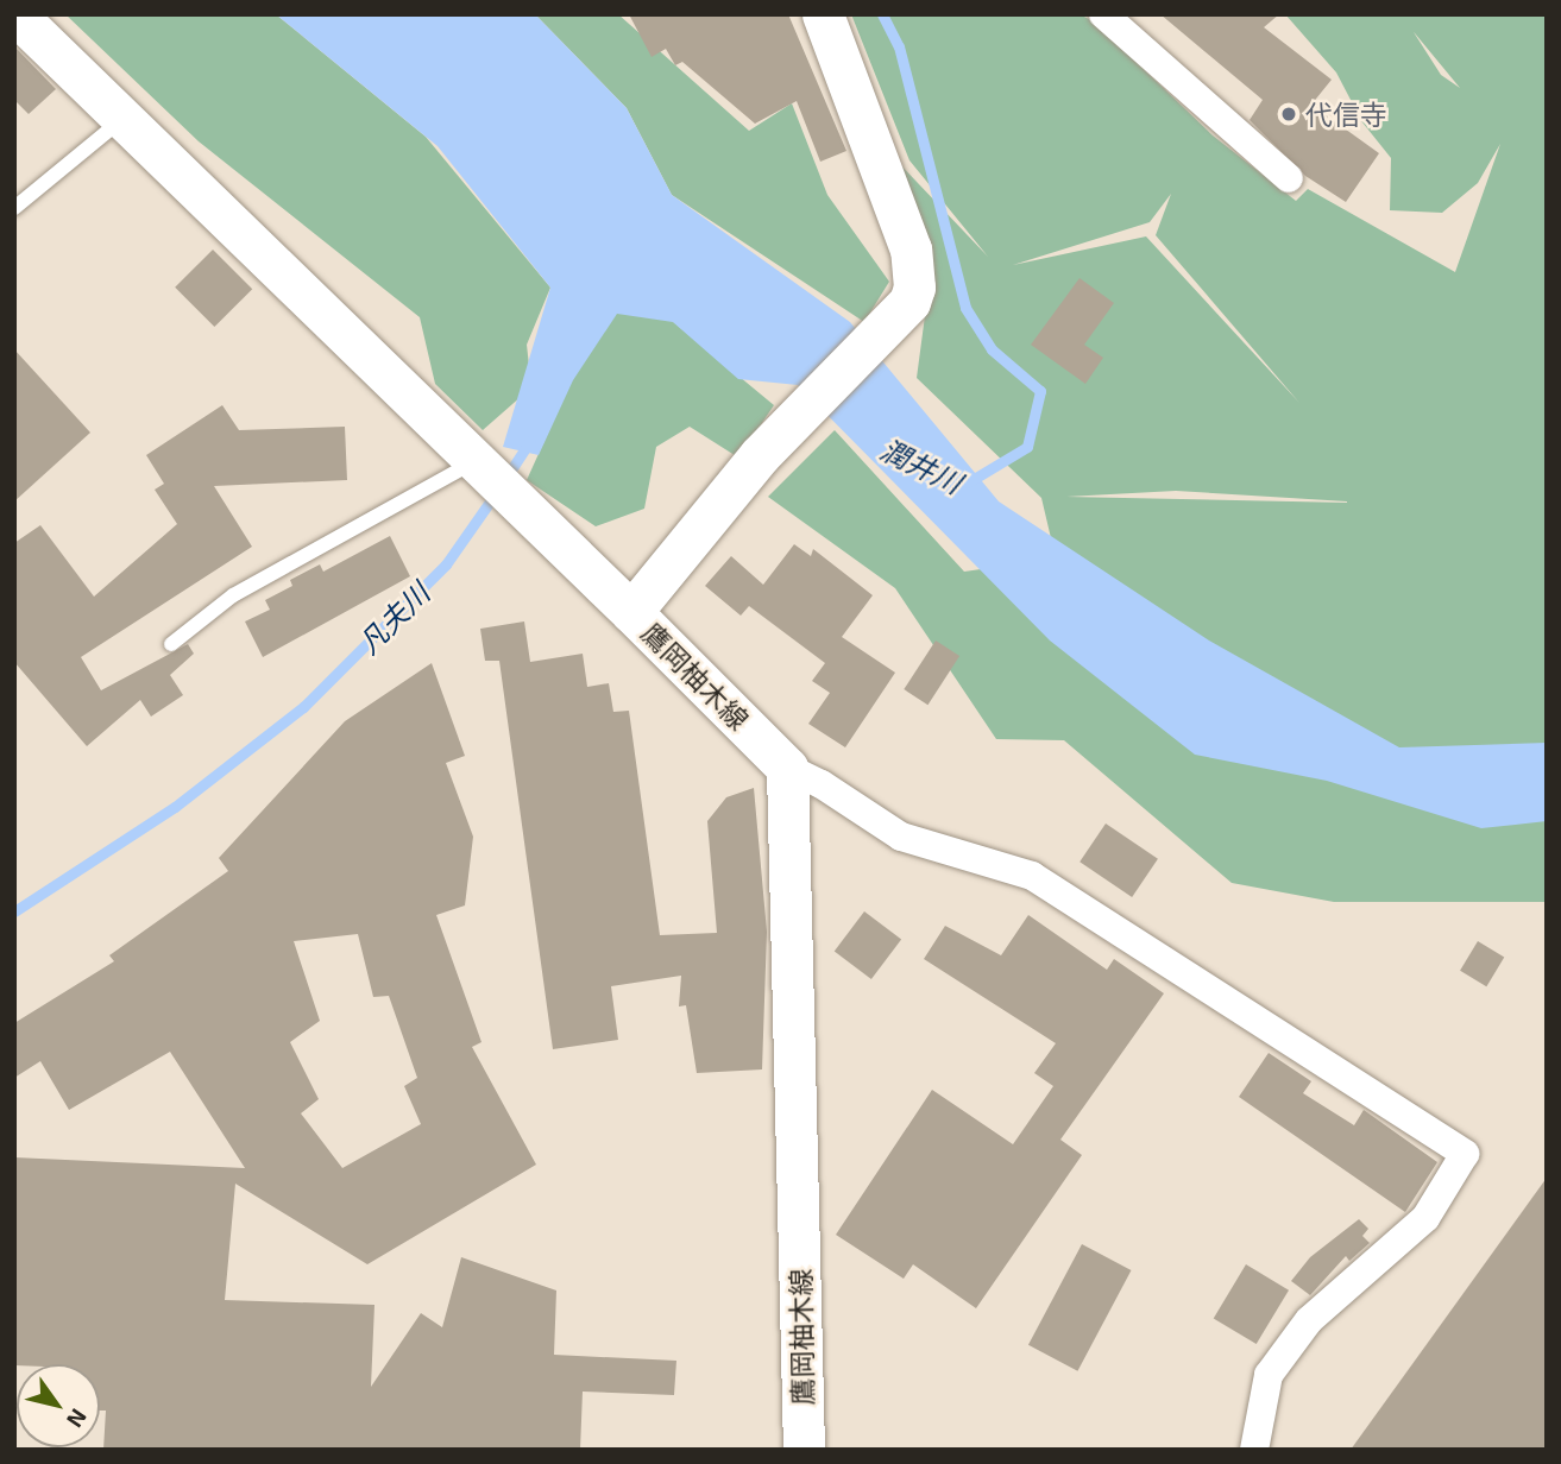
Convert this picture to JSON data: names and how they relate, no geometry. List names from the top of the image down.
{
  "streets": {
    "main road": ["鷹岡柚木線"]
  },
  "water": ["潤井川", "凡夫川"],
  "places": ["代信寺"],
  "north": "bottom right"
}
